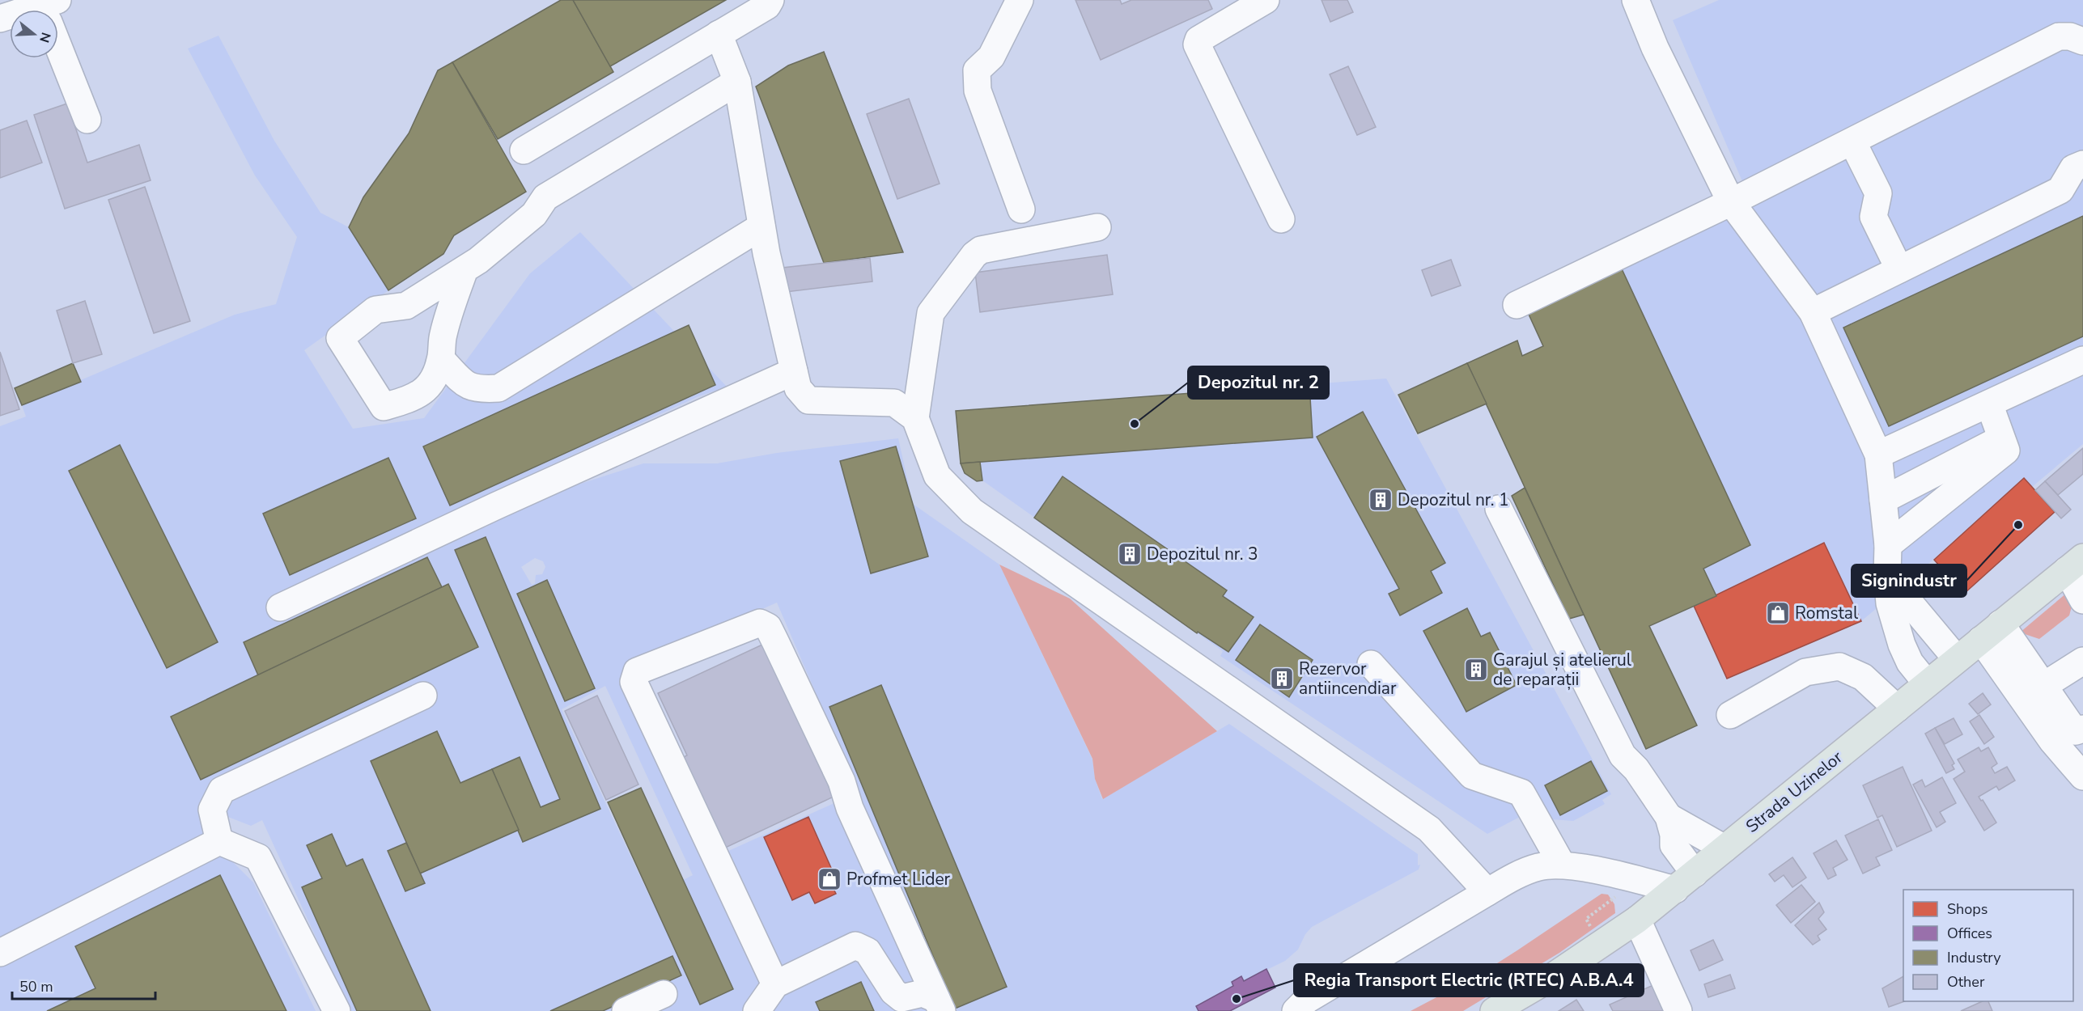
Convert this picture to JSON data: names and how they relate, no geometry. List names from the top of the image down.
{
  "streets": {
    "main road": ["Strada Uzinelor"]
  },
  "places": {
    "other": ["Depozitul nr. 2", "Signindustr", "Regia Transport Electric (RTEC) A.B.A.4"],
    "building": [
      "Depozitul nr. 1",
      "Depozitul nr. 3",
      "Garajul și atelierul de reparații",
      "Rezervor antiincendiar"
    ],
    "shop": ["Romstal", "Profmet Lider"]
  },
  "legend": [
    "Shops",
    "Offices",
    "Industry",
    "Other"
  ],
  "scale_bar": "50 m",
  "north": "right"
}
